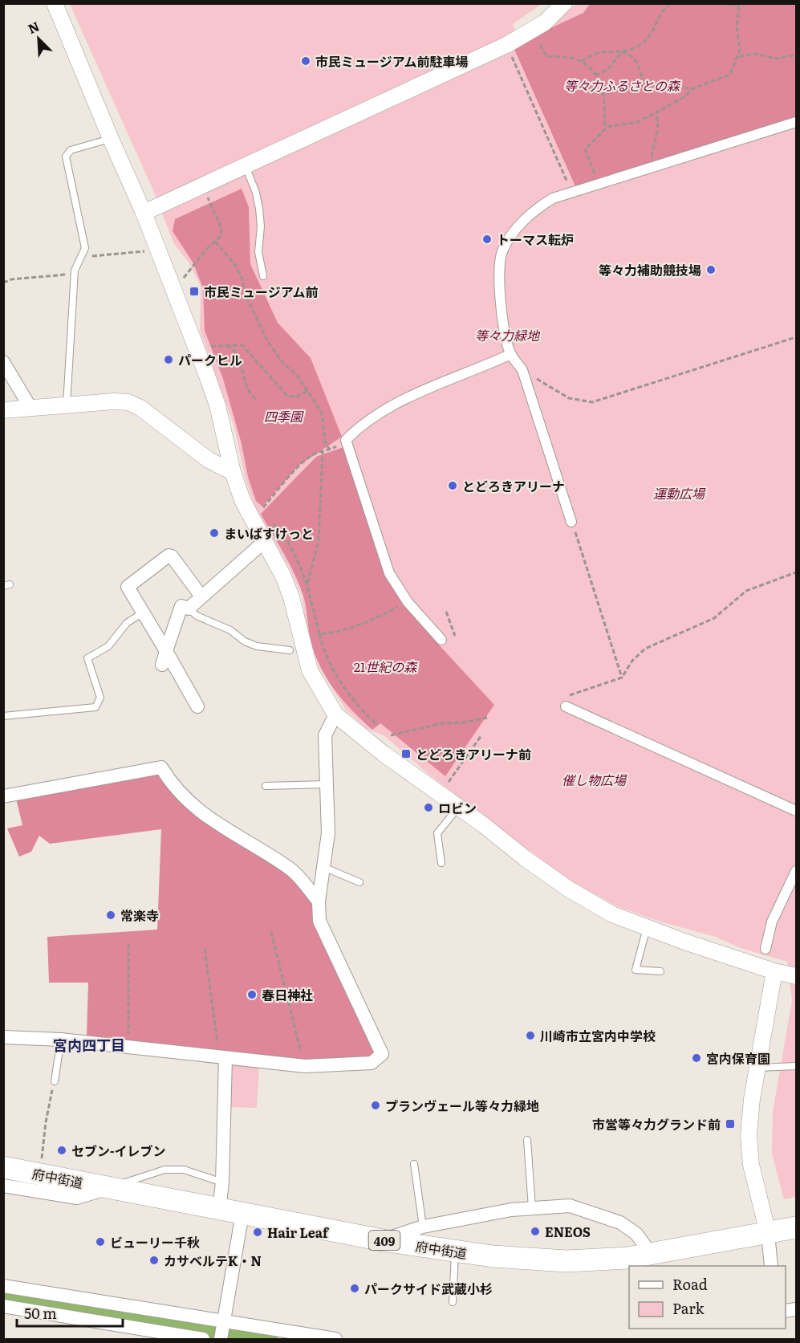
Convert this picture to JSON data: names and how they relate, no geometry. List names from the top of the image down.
{
  "streets": {
    "highway": ["府中街道", "409"]
  },
  "districts": ["宮内四丁目"],
  "parks": [
    "等々力ふるさとの森",
    "等々力緑地",
    "四季園",
    "運動広場",
    "21世紀の森",
    "催し物広場"
  ],
  "places": {
    "other": [
      "市民ミュージアム前駐車場",
      "トーマス転炉",
      "等々力補助競技場",
      "パークヒル",
      "とどろきアリーナ",
      "まいばすけっと",
      "ロビン",
      "常楽寺",
      "春日神社",
      "川崎市立宮内中学校",
      "宮内保育園",
      "プランヴェール等々力緑地",
      "セブン-イレブン",
      "ENEOS",
      "Hair Leaf",
      "ビューリー千秋",
      "カサベルテK・N",
      "パークサイド武蔵小杉"
    ],
    "transit": ["市民ミュージアム前", "とどろきアリーナ前", "市営等々力グランド前"]
  },
  "legend": ["Road", "Park"],
  "scale_bar": "50 m",
  "north": "top left"
}
